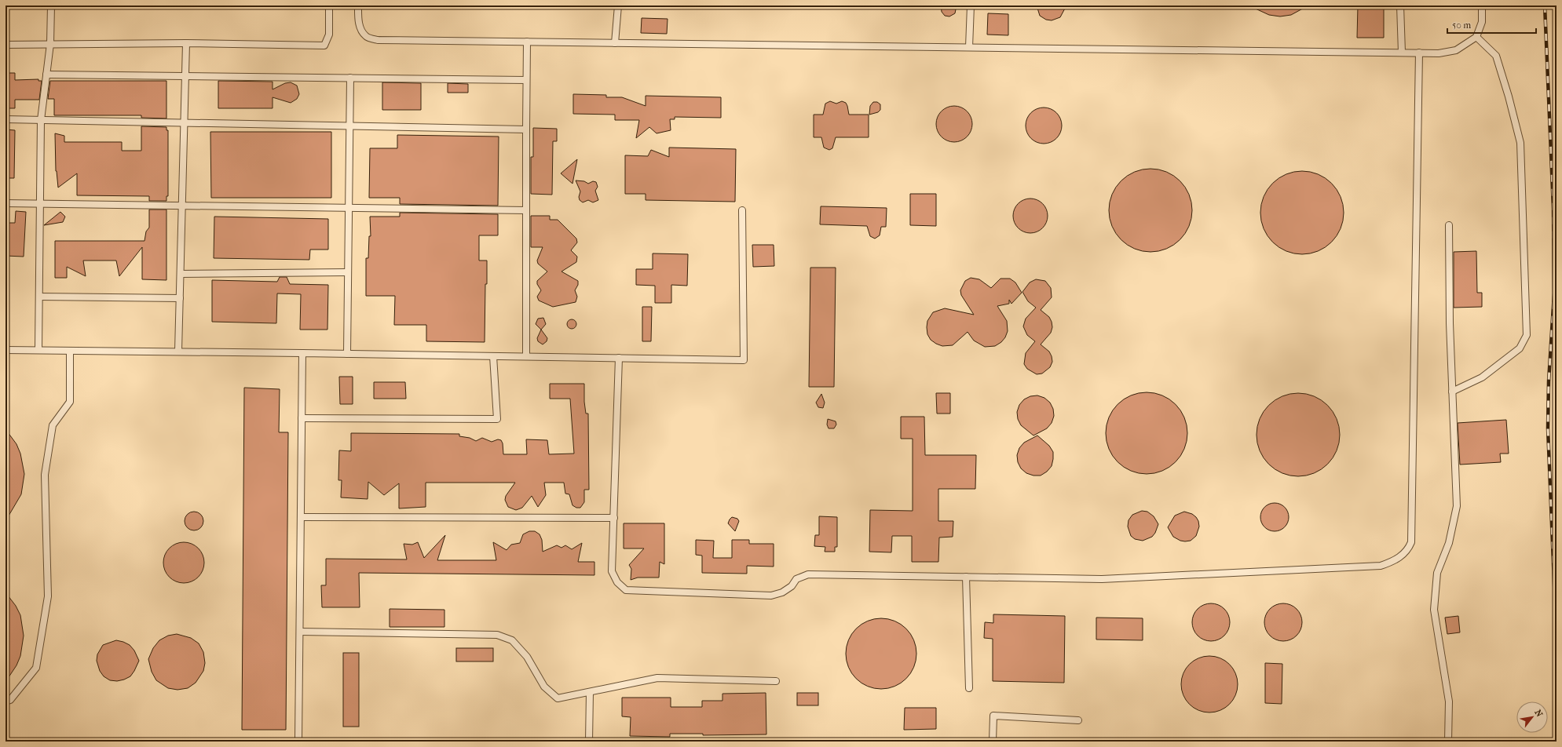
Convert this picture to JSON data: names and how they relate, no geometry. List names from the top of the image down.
{
  "scale_bar": "50 m",
  "north": "top right"
}
